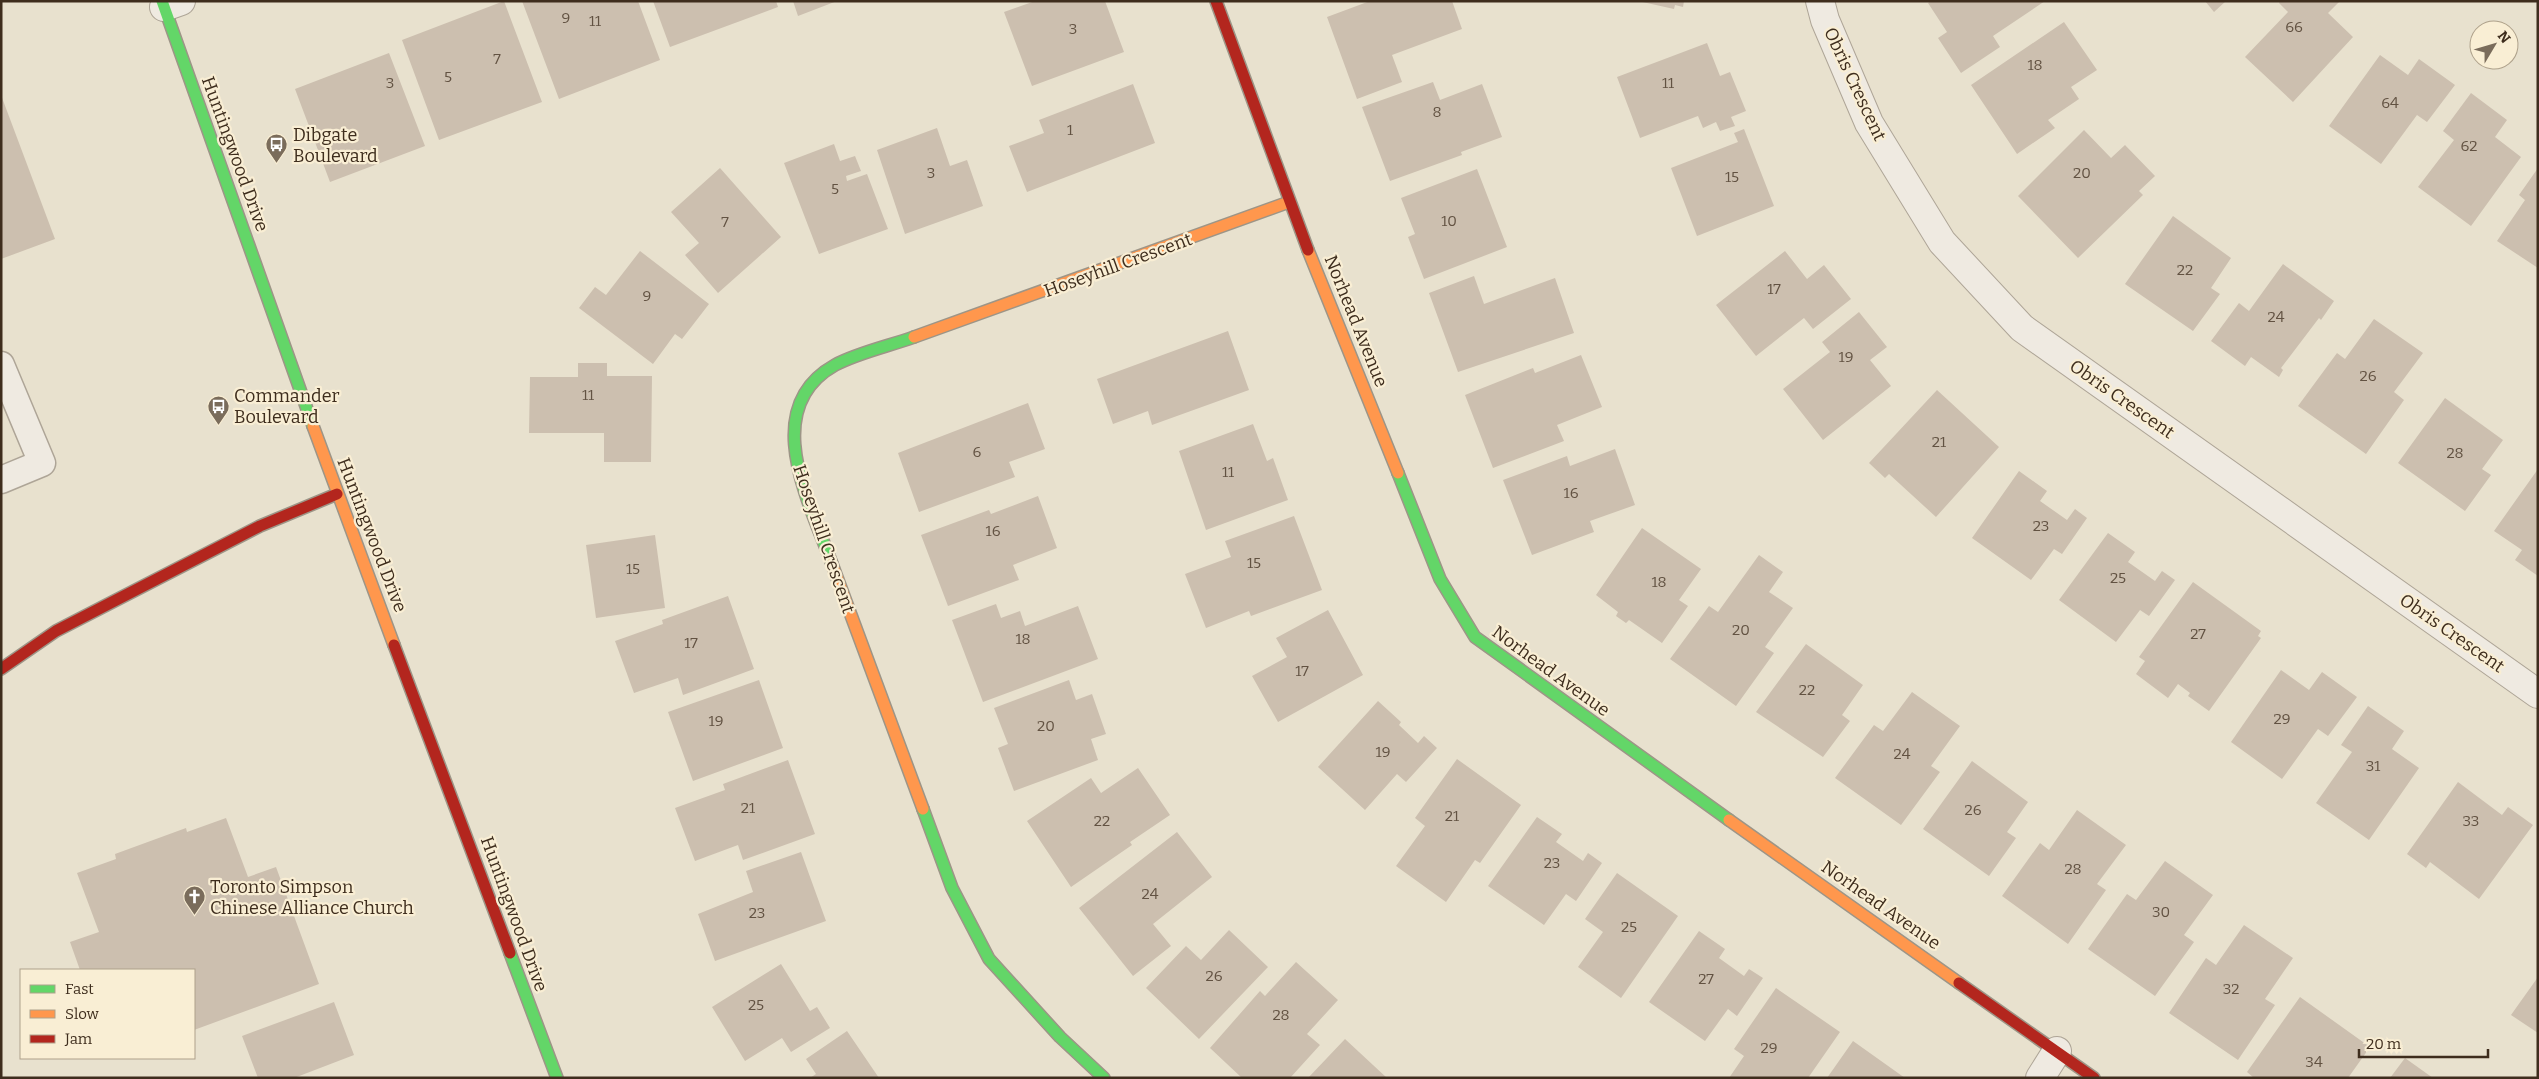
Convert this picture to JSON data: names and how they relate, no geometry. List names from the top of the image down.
{
  "streets": {
    "street": [
      "Obris Crescent",
      "Huntingwood Drive",
      "Hoseyhill Crescent",
      "Norhead Avenue"
    ]
  },
  "crossings": [
    ["Hoseyhill Crescent", "Norhead Avenue"]
  ],
  "places": {
    "bus stop": ["Dibgate Boulevard", "Commander Boulevard"],
    "church": ["Toronto Simpson Chinese Alliance Church"]
  },
  "house_numbers": [
    "9",
    "11",
    "66",
    "3",
    "7",
    "18",
    "5",
    "3",
    "11",
    "64",
    "8",
    "1",
    "62",
    "3",
    "20",
    "15",
    "5",
    "10",
    "7",
    "22",
    "17",
    "9",
    "24",
    "19",
    "26",
    "11",
    "21",
    "6",
    "28",
    "11",
    "16",
    "23",
    "16",
    "15",
    "15",
    "25",
    "18",
    "20",
    "27",
    "18",
    "17",
    "17",
    "22",
    "29",
    "19",
    "20",
    "19",
    "24",
    "31",
    "21",
    "26",
    "21",
    "22",
    "33",
    "23",
    "28",
    "24",
    "30",
    "23",
    "25",
    "26",
    "27",
    "32",
    "25",
    "28",
    "29",
    "34"
  ],
  "legend": ["Fast", "Slow", "Jam"],
  "scale_bar": "20 m",
  "north": "top right"
}
